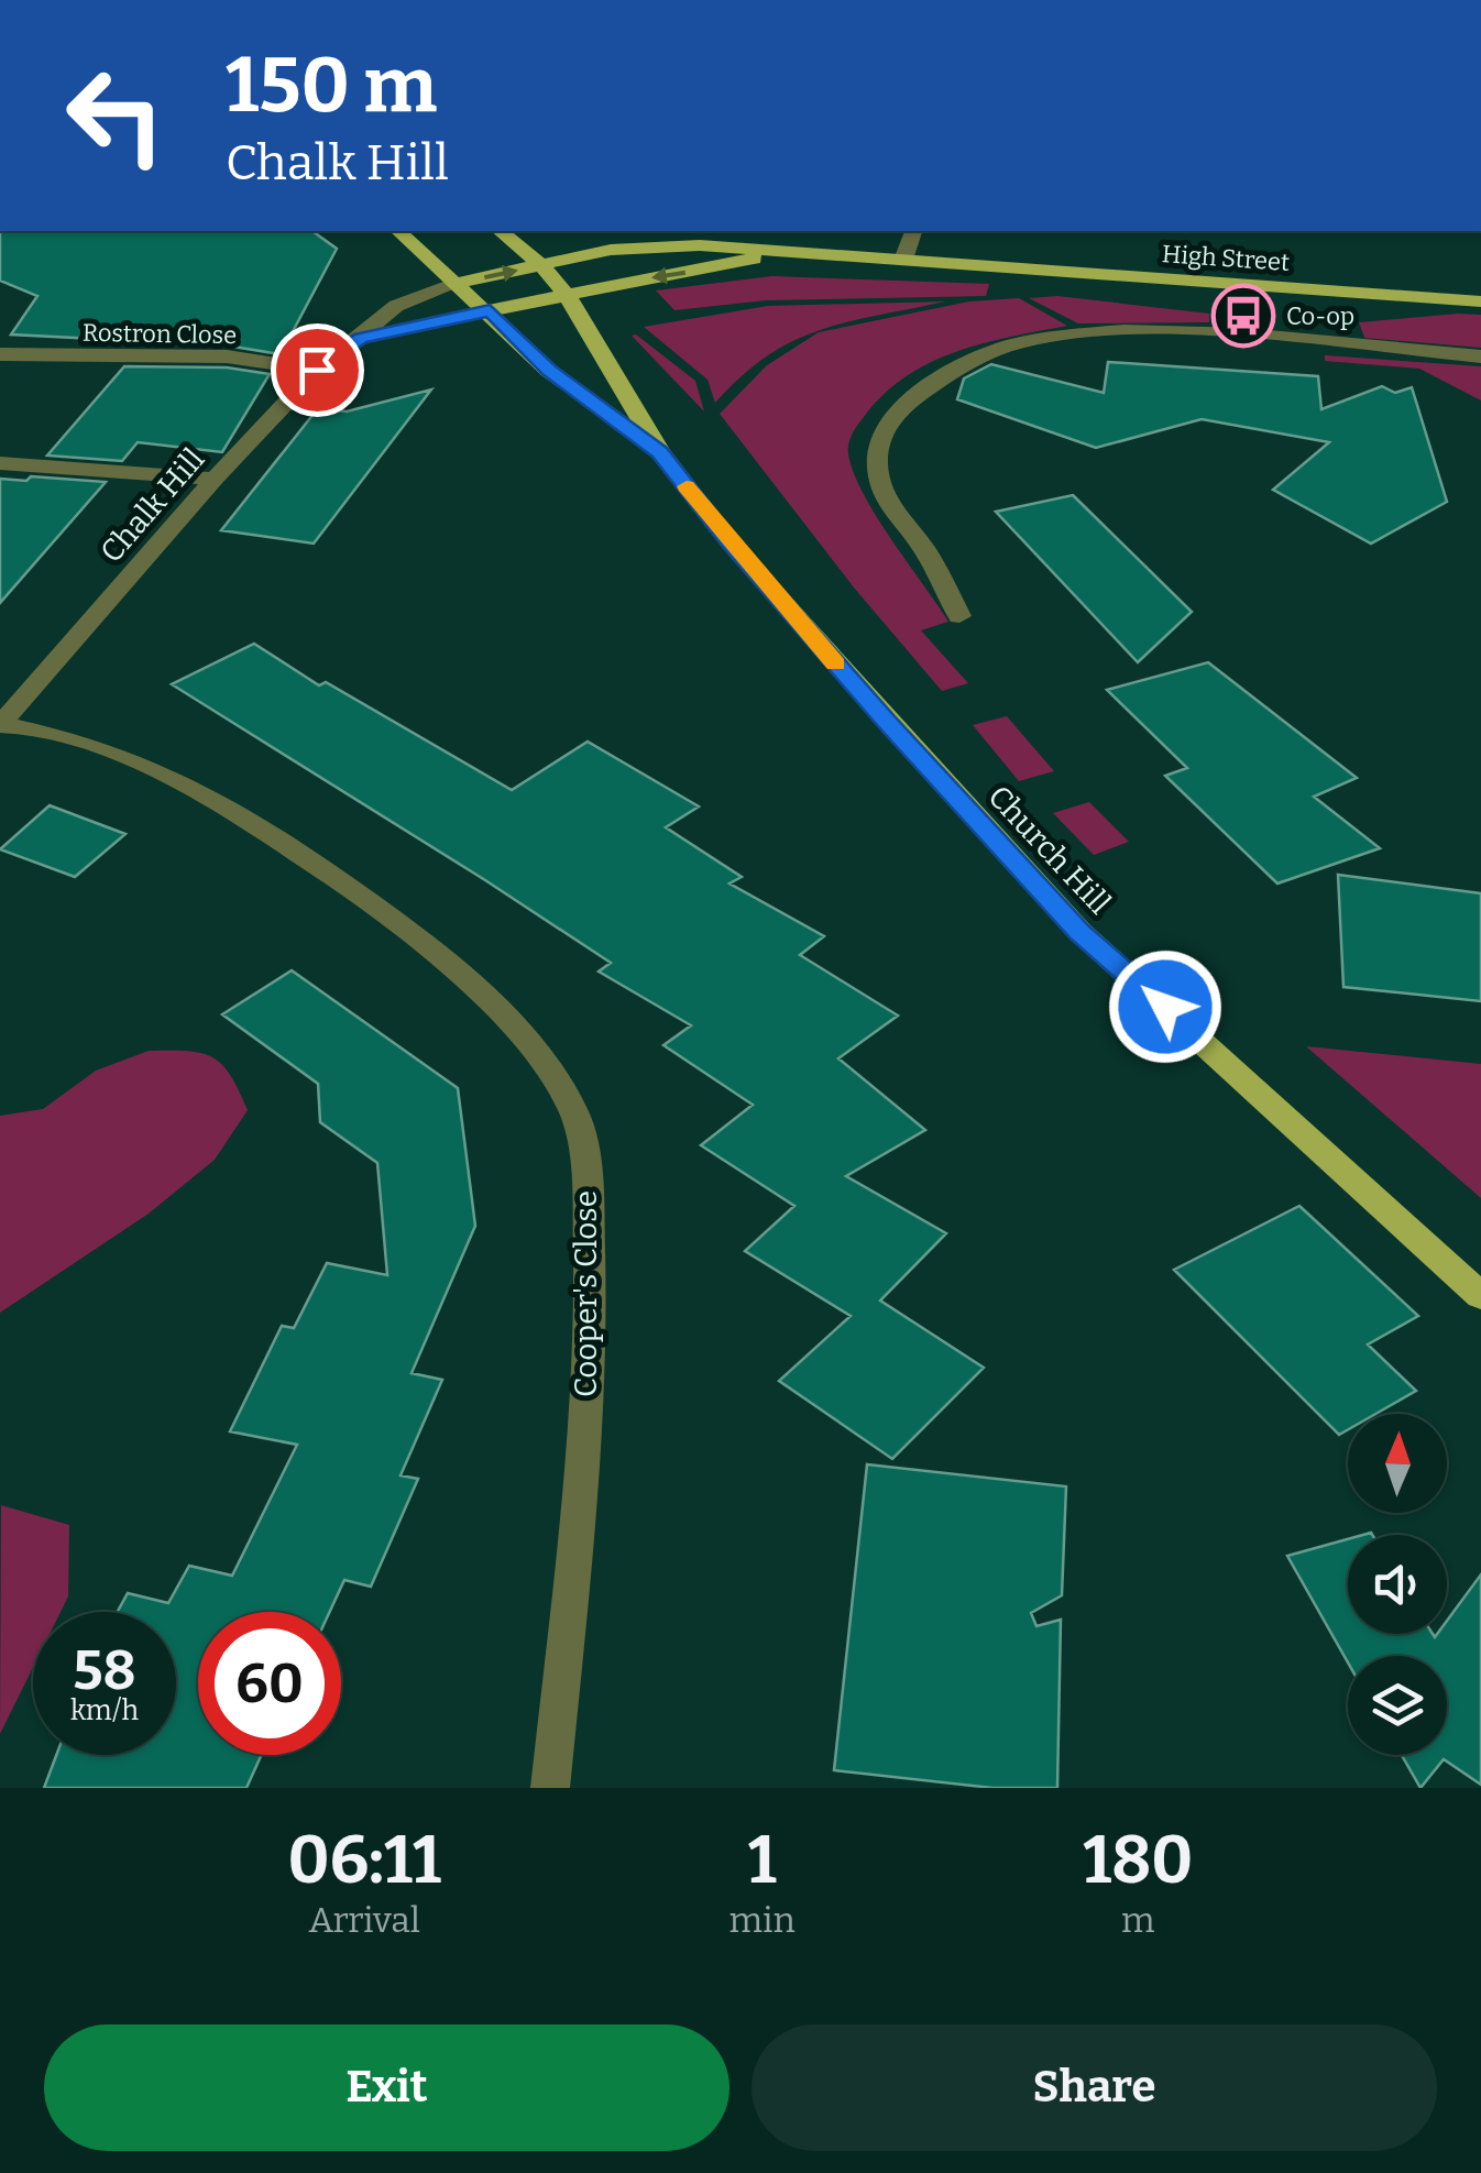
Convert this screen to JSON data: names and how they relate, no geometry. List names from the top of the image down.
{
  "streets": {
    "main road": ["High Street", "Church Hill"],
    "street": ["Rostron Close", "Chalk Hill", "Cooper's Close"]
  },
  "crossings": [
    ["High Street", "Chalk Hill"],
    ["High Street", "Church Hill"],
    ["Rostron Close", "Chalk Hill"],
    ["Chalk Hill", "Church Hill"],
    ["Chalk Hill", "Cooper's Close"]
  ],
  "places": {
    "bus stop": ["Co-op"]
  },
  "north": "top",
  "page": {
    "turn": ["150 m", "Chalk Hill"],
    "speed": "58 km/h",
    "limit": "60",
    "eta": [
      "06:11",
      "Arrival",
      "1",
      "min",
      "180",
      "m"
    ],
    "buttons": ["Exit", "Share"]
  }
}
